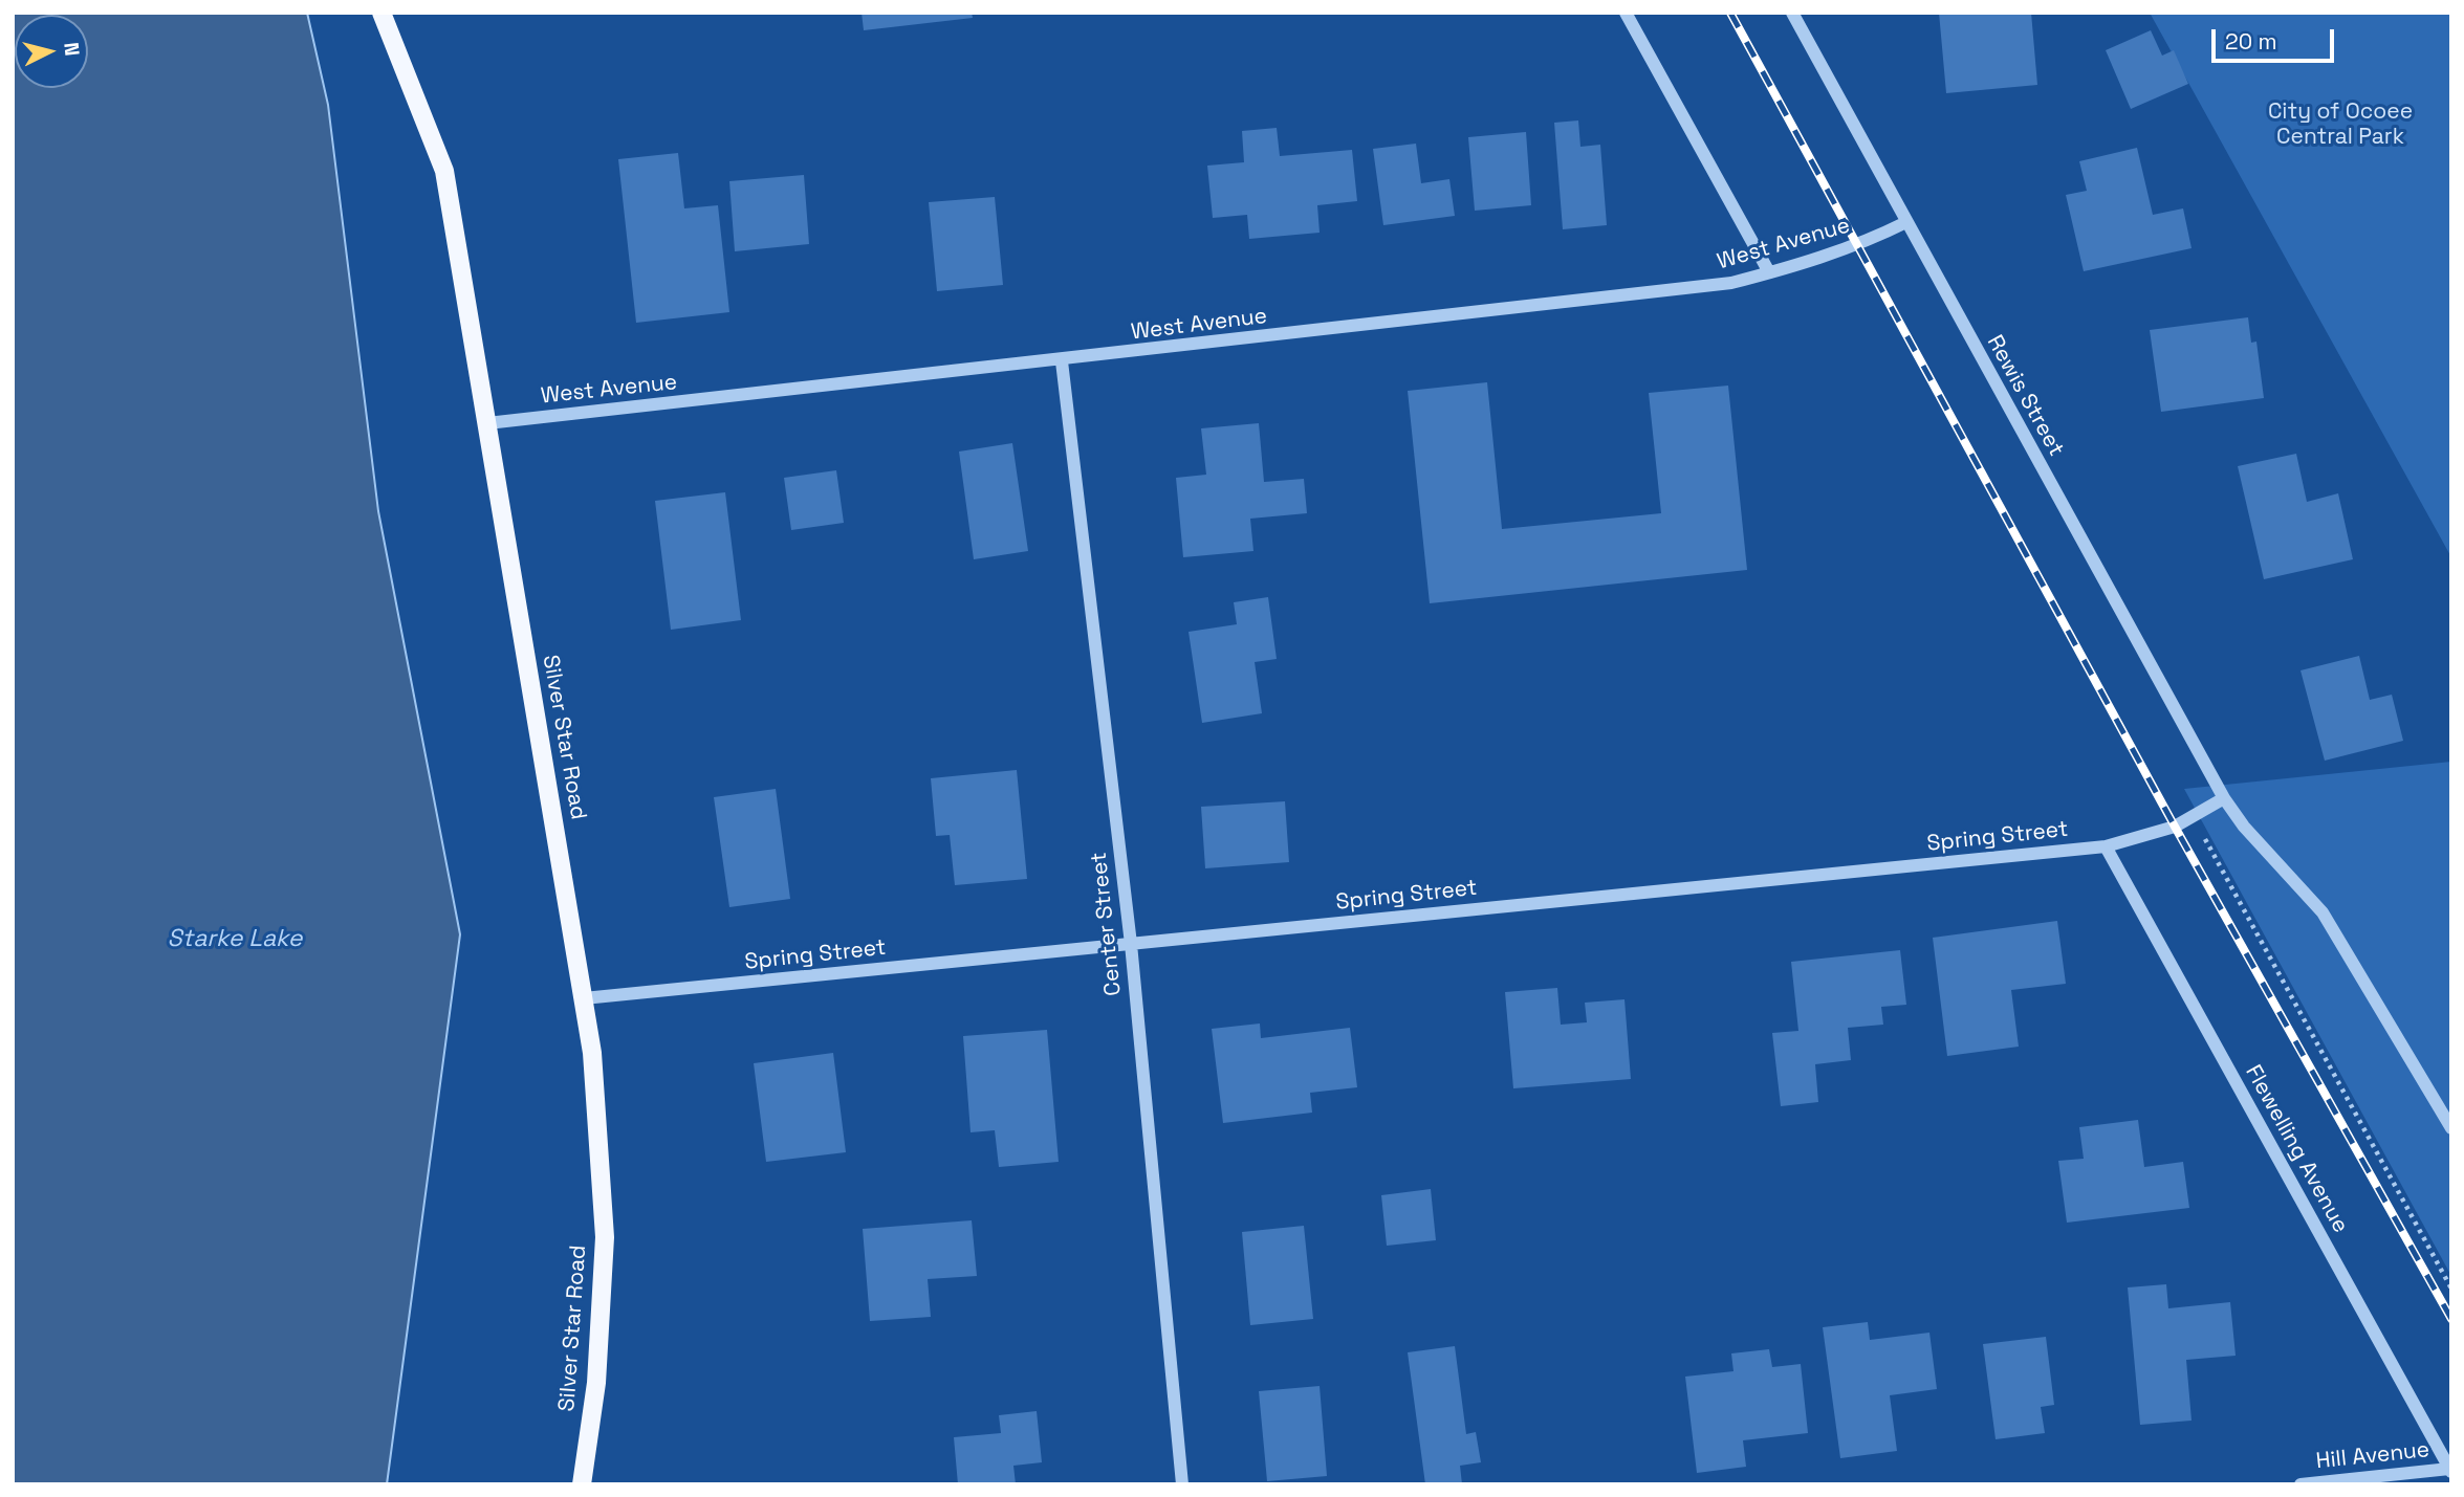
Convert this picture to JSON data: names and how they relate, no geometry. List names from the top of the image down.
{
  "streets": {
    "main road": ["Silver Star Road"],
    "street": [
      "West Avenue",
      "Rewis Street",
      "Spring Street",
      "Center Street",
      "Flewelling Avenue",
      "Hill Avenue"
    ]
  },
  "crossings": [
    ["West Avenue", "Rewis Street"],
    ["West Avenue", "Silver Star Road"],
    ["West Avenue", "Center Street"],
    ["Rewis Street", "Spring Street"],
    ["Silver Star Road", "Spring Street"],
    ["Spring Street", "Center Street"],
    ["Spring Street", "Flewelling Avenue"],
    ["Flewelling Avenue", "Hill Avenue"]
  ],
  "water": ["Starke Lake"],
  "parks": ["City of Ocoee Central Park"],
  "scale_bar": "20 m",
  "north": "right"
}
